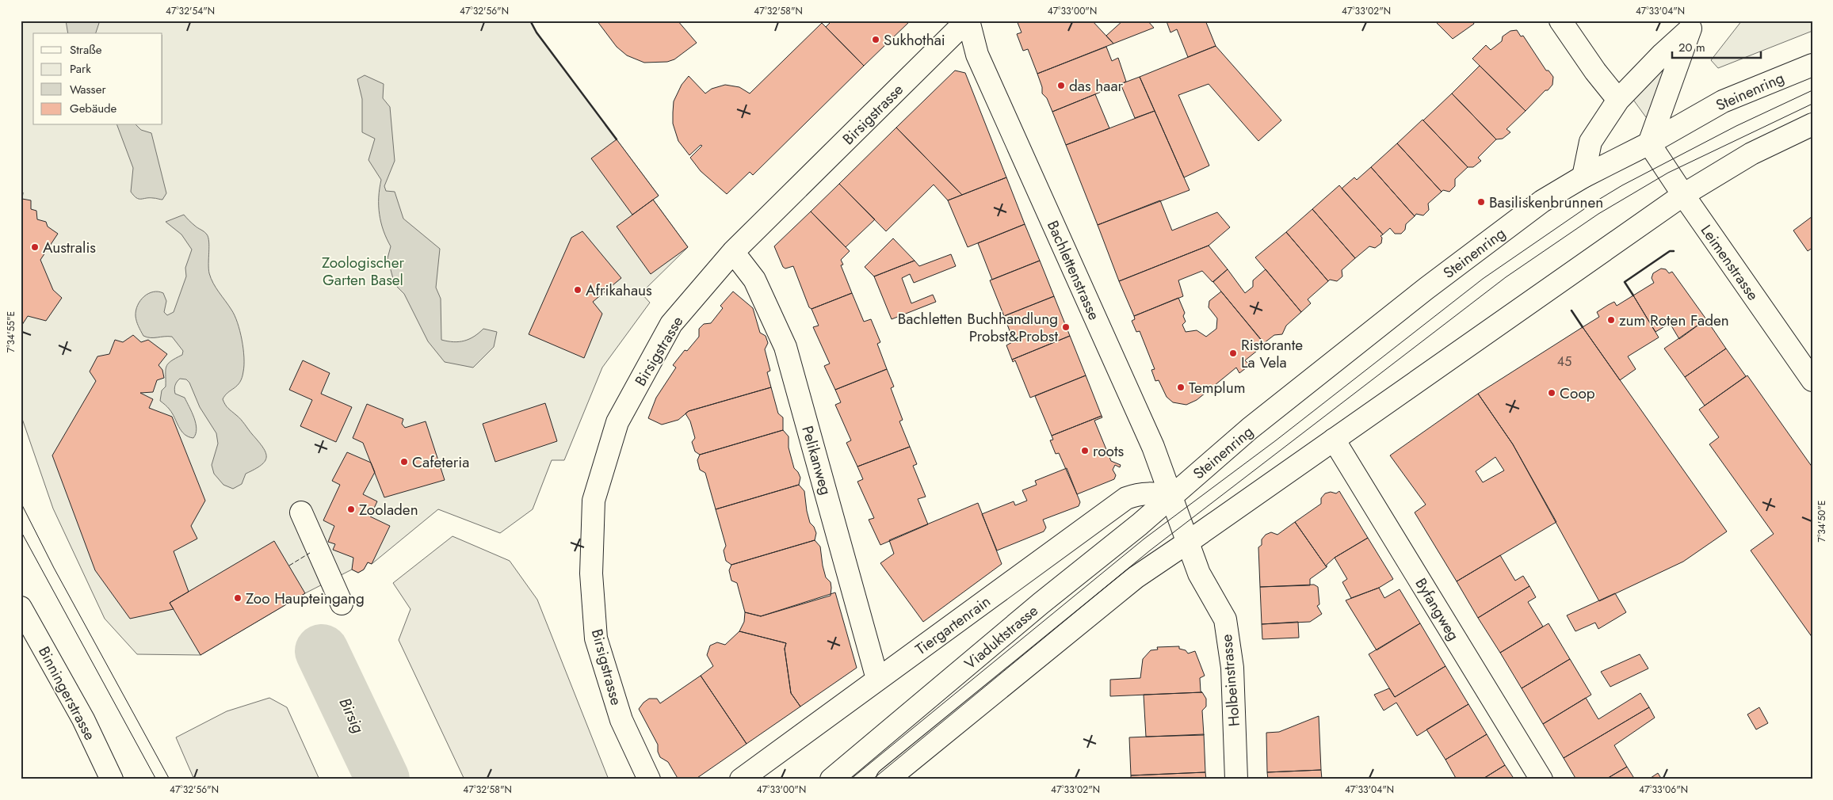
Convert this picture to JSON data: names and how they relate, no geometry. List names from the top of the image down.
{
  "streets": {
    "street": [
      "Steinenring",
      "Birsigstrasse",
      "Leimenstrasse",
      "Bachlettenstrasse",
      "Pelikanweg",
      "Byfangweg",
      "Tiergartenrain",
      "Viaduktstrasse",
      "Holbeinstrasse",
      "Binningerstrasse"
    ]
  },
  "crossings": [
    ["Steinenring", "Leimenstrasse"],
    ["Steinenring", "Bachlettenstrasse"],
    ["Steinenring", "Tiergartenrain"],
    ["Steinenring", "Viaduktstrasse"],
    ["Birsigstrasse", "Bachlettenstrasse"],
    ["Birsigstrasse", "Pelikanweg"],
    ["Bachlettenstrasse", "Tiergartenrain"],
    ["Bachlettenstrasse", "Viaduktstrasse"],
    ["Bachlettenstrasse", "Holbeinstrasse"],
    ["Pelikanweg", "Tiergartenrain"],
    ["Tiergartenrain", "Viaduktstrasse"]
  ],
  "water": ["Birsig"],
  "parks": ["Zoologischer Garten Basel"],
  "places": [
    "Sukhothai",
    "das haar",
    "Basiliskenbrunnen",
    "Australis",
    "Afrikahaus",
    "zum Roten Faden",
    "Bachletten Buchhandlung Probst&Probst",
    "Ristorante La Vela",
    "Templum",
    "Coop",
    "roots",
    "Cafeteria",
    "Zooladen",
    "Zoo Haupteingang"
  ],
  "house_numbers": ["45"],
  "legend": [
    "Straße",
    "Park",
    "Wasser",
    "Gebäude"
  ],
  "scale_bar": "20 m",
  "coordinates": [
    "47°32'54\"N",
    "47°32'56\"N",
    "47°32'58\"N",
    "47°33'00\"N",
    "47°33'02\"N",
    "47°33'04\"N",
    "7°34'55\"E",
    "7°34'50\"E",
    "47°33'06\"N"
  ]
}
